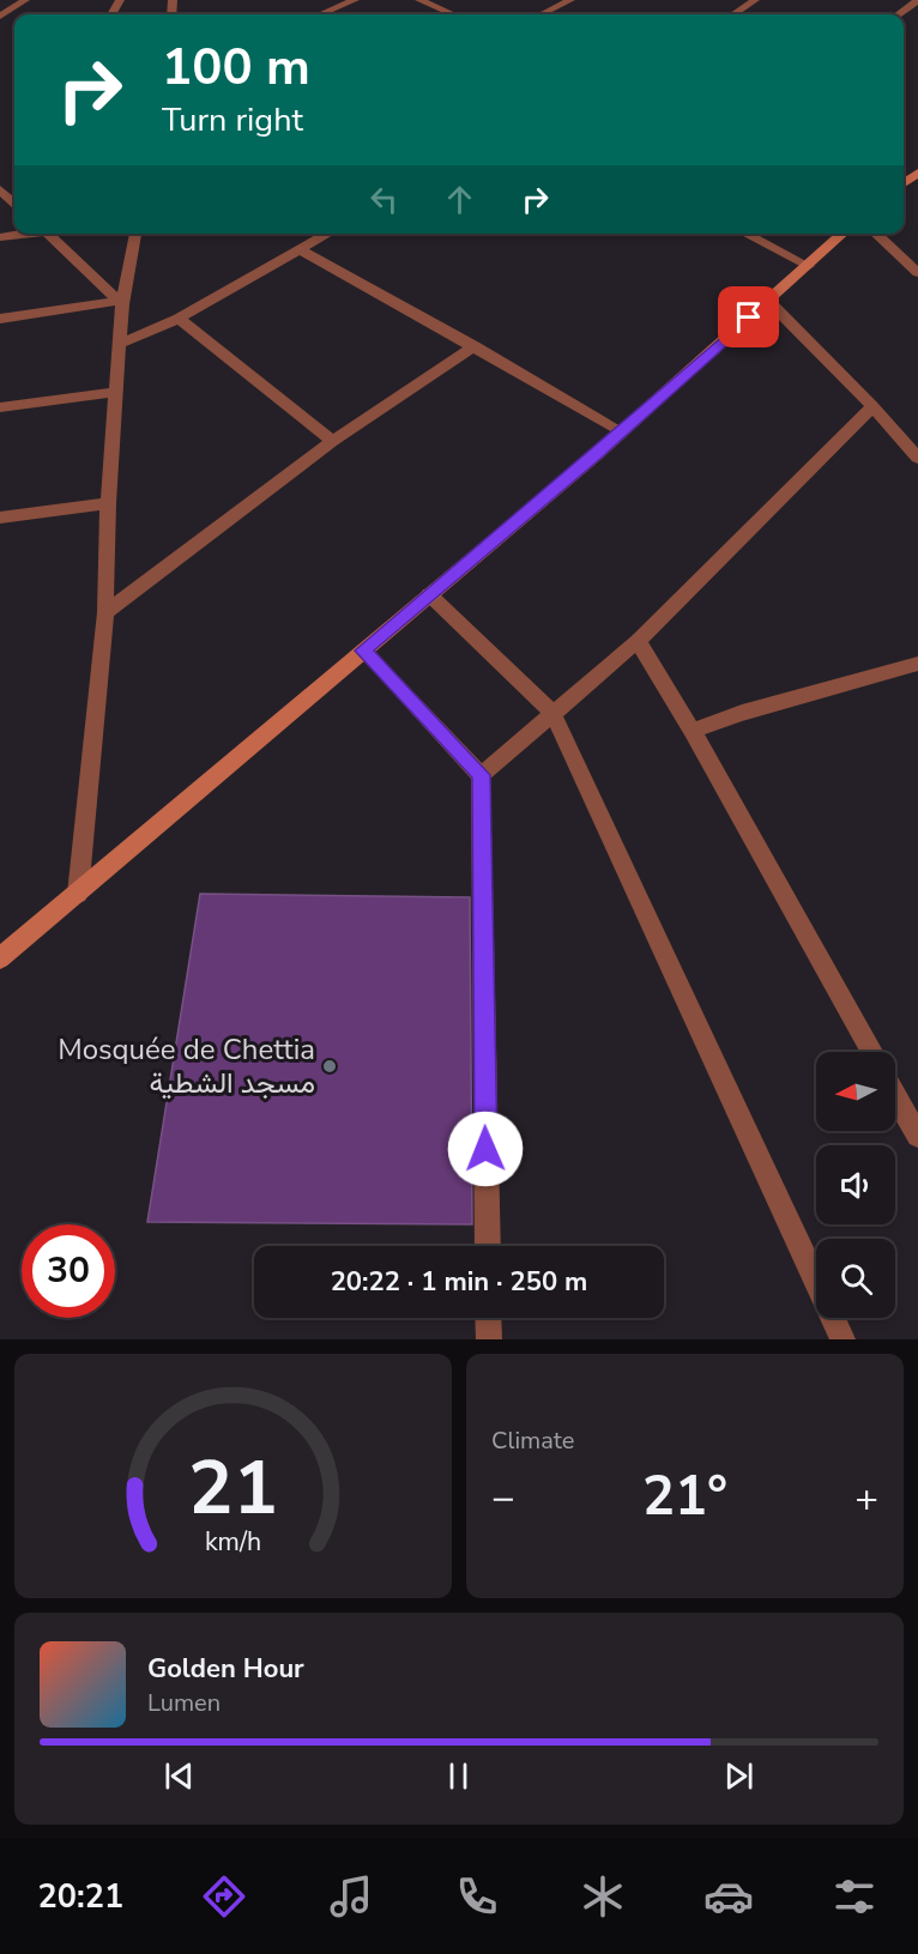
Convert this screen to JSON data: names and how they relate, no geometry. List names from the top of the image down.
{
  "places": ["Mosquée de Chettia مسجد الشطية"],
  "north": "left",
  "page": {
    "turn": ["100 m", "Turn right"],
    "limit": "30",
    "trip": "20:22 · 1 min · 250 m",
    "tile": "Climate",
    "heat": ["−", "21°", "+"],
    "song": ["Golden Hour", "Lumen"],
    "tabs": "20:21",
    "gauge": ["21", "km/h"]
  }
}
